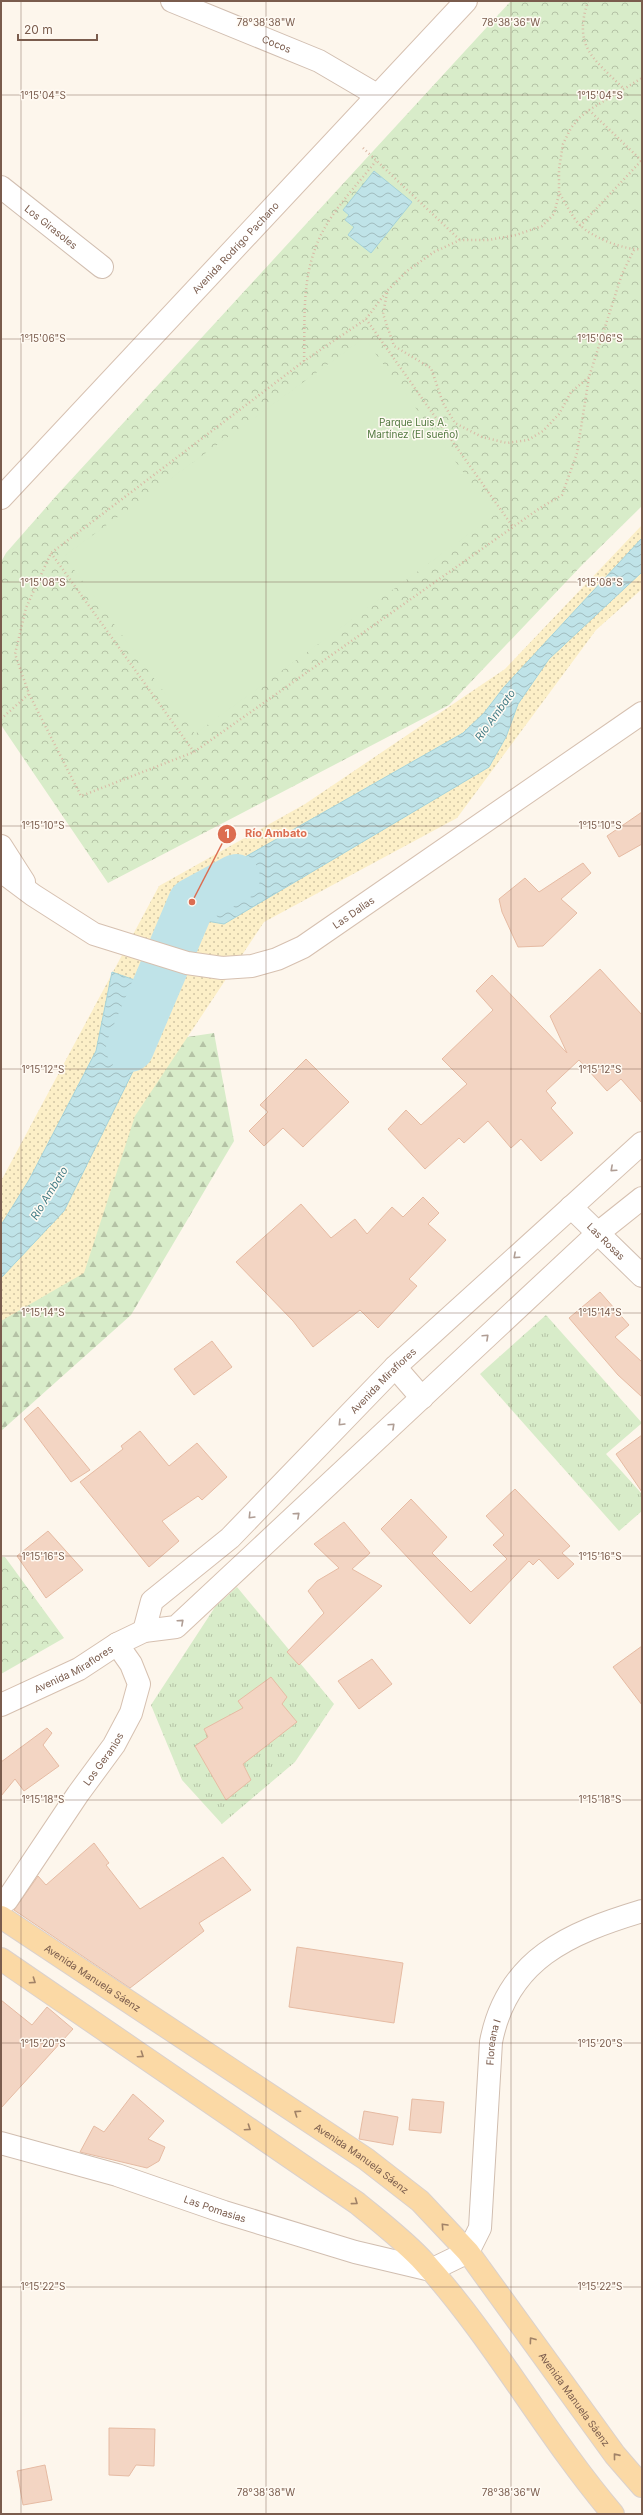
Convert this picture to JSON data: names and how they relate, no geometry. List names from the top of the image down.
{
  "streets": {
    "main road": ["Avenida Manuela Sáenz"],
    "street": [
      "Cocos",
      "Los Girasoles",
      "Avenida Rodrigo Pachano",
      "Las Dalias",
      "Las Rosas",
      "Avenida Miraflores",
      "Los Geranios",
      "Floreana I",
      "Las Pomasias"
    ]
  },
  "crossings": [
    ["Cocos", "Avenida Rodrigo Pachano"],
    ["Las Rosas", "Avenida Miraflores"],
    ["Avenida Miraflores", "Los Geranios"],
    ["Los Geranios", "Avenida Manuela Sáenz"],
    ["Avenida Manuela Sáenz", "Floreana I"]
  ],
  "water": ["Río Ambato"],
  "parks": ["Parque Luis A. Martínez (El sueño)"],
  "places": ["Río Ambato"],
  "scale_bar": "20 m",
  "coordinates": [
    "78°38'38\"W",
    "78°38'36\"W",
    "1°15'04\"S",
    "1°15'06\"S",
    "1°15'08\"S",
    "1°15'10\"S",
    "1°15'12\"S",
    "1°15'14\"S",
    "1°15'16\"S",
    "1°15'18\"S",
    "1°15'20\"S",
    "1°15'22\"S"
  ]
}
